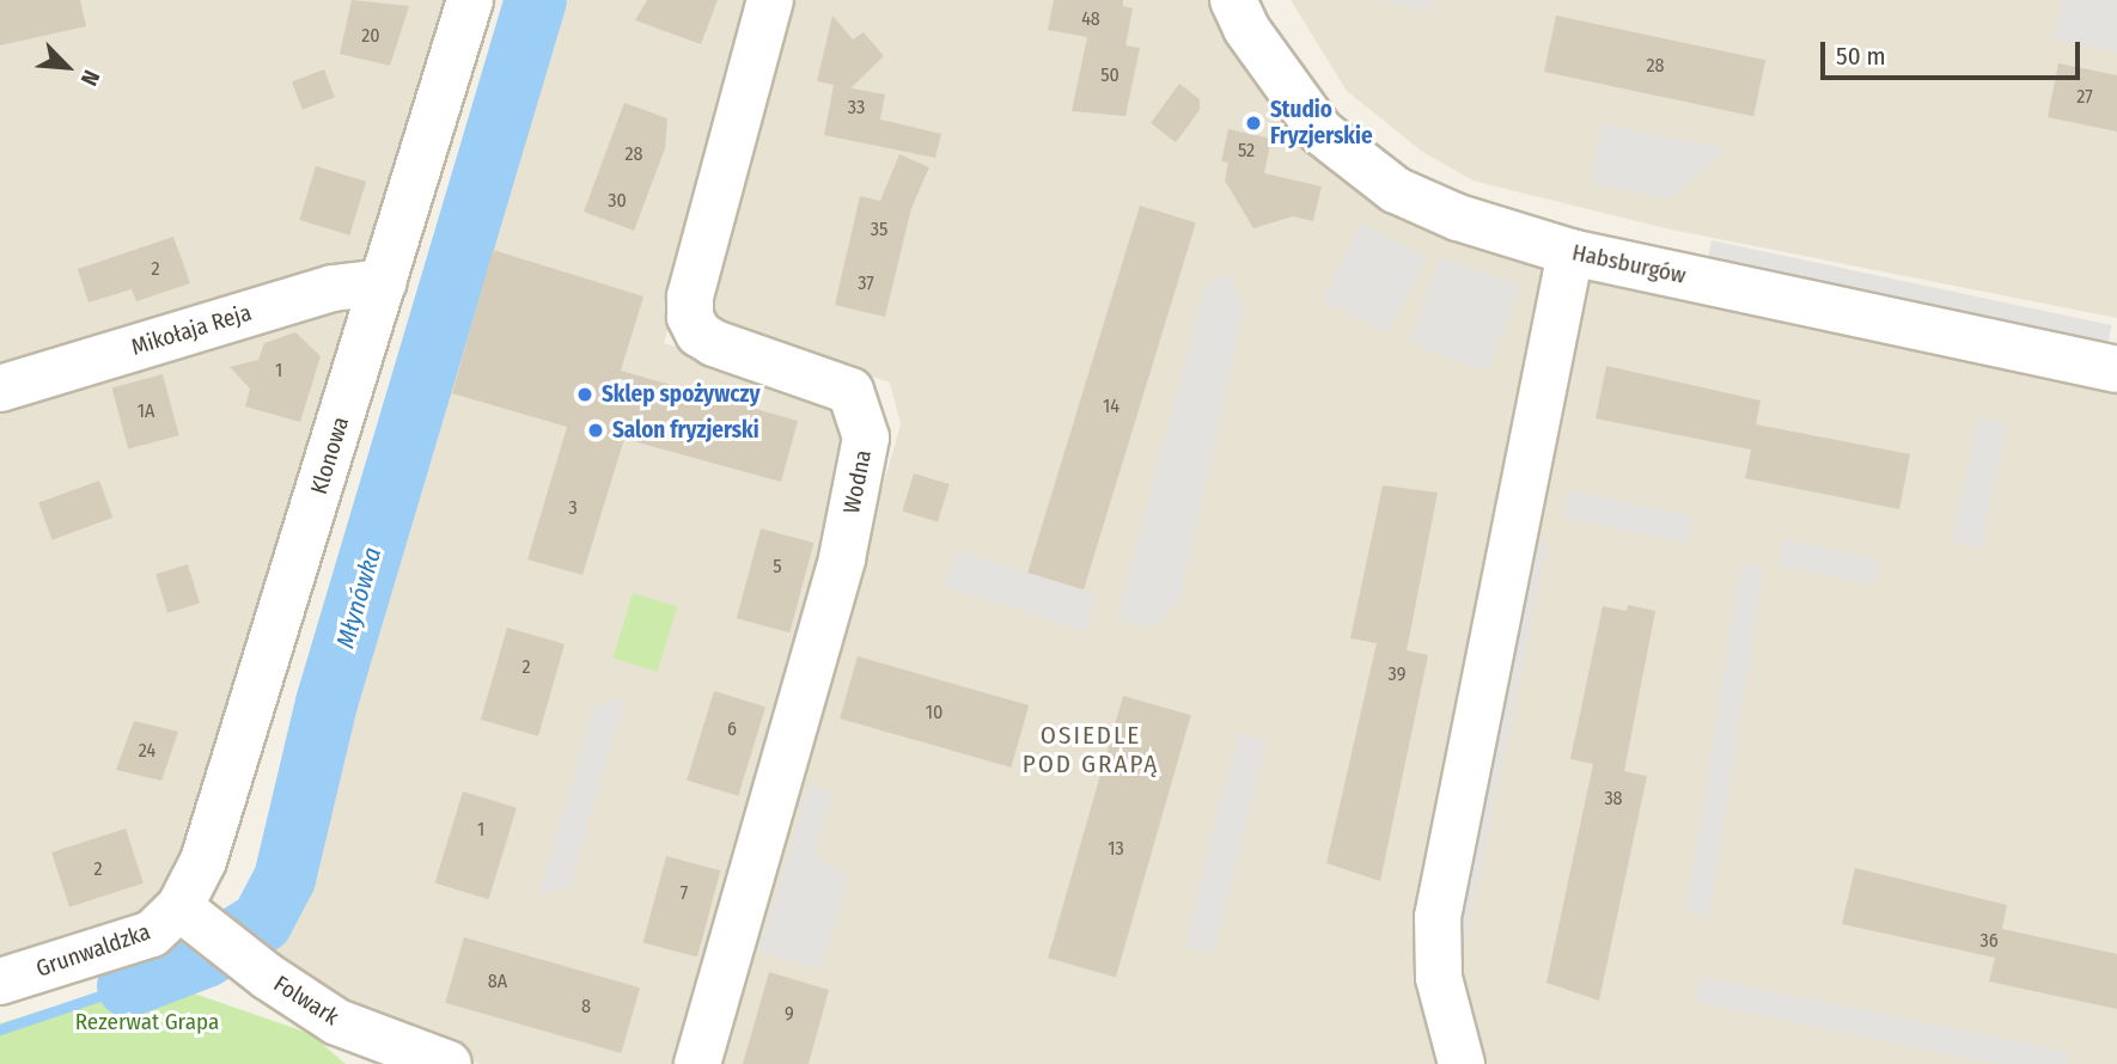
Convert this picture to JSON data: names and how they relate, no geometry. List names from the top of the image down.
{
  "streets": {
    "street": [
      "Habsburgów",
      "Mikołaja Reja",
      "Klonowa",
      "Wodna",
      "Grunwaldzka",
      "Folwark"
    ]
  },
  "crossings": [
    ["Mikołaja Reja", "Klonowa"],
    ["Klonowa", "Grunwaldzka"],
    ["Klonowa", "Folwark"],
    ["Grunwaldzka", "Folwark"]
  ],
  "districts": ["OSIEDLE POD GRAPĄ"],
  "water": ["Młynówka"],
  "parks": ["Rezerwat Grapa"],
  "places": ["Studio Fryzjerskie", "Sklep spożywczy", "Salon fryzjerski"],
  "house_numbers": [
    "48",
    "20",
    "28",
    "50",
    "27",
    "33",
    "52",
    "28",
    "30",
    "35",
    "2",
    "37",
    "1",
    "14",
    "1A",
    "3",
    "5",
    "2",
    "39",
    "10",
    "6",
    "24",
    "38",
    "1",
    "13",
    "2",
    "7",
    "36",
    "8A",
    "8",
    "9"
  ],
  "scale_bar": "50 m",
  "north": "bottom right"
}
